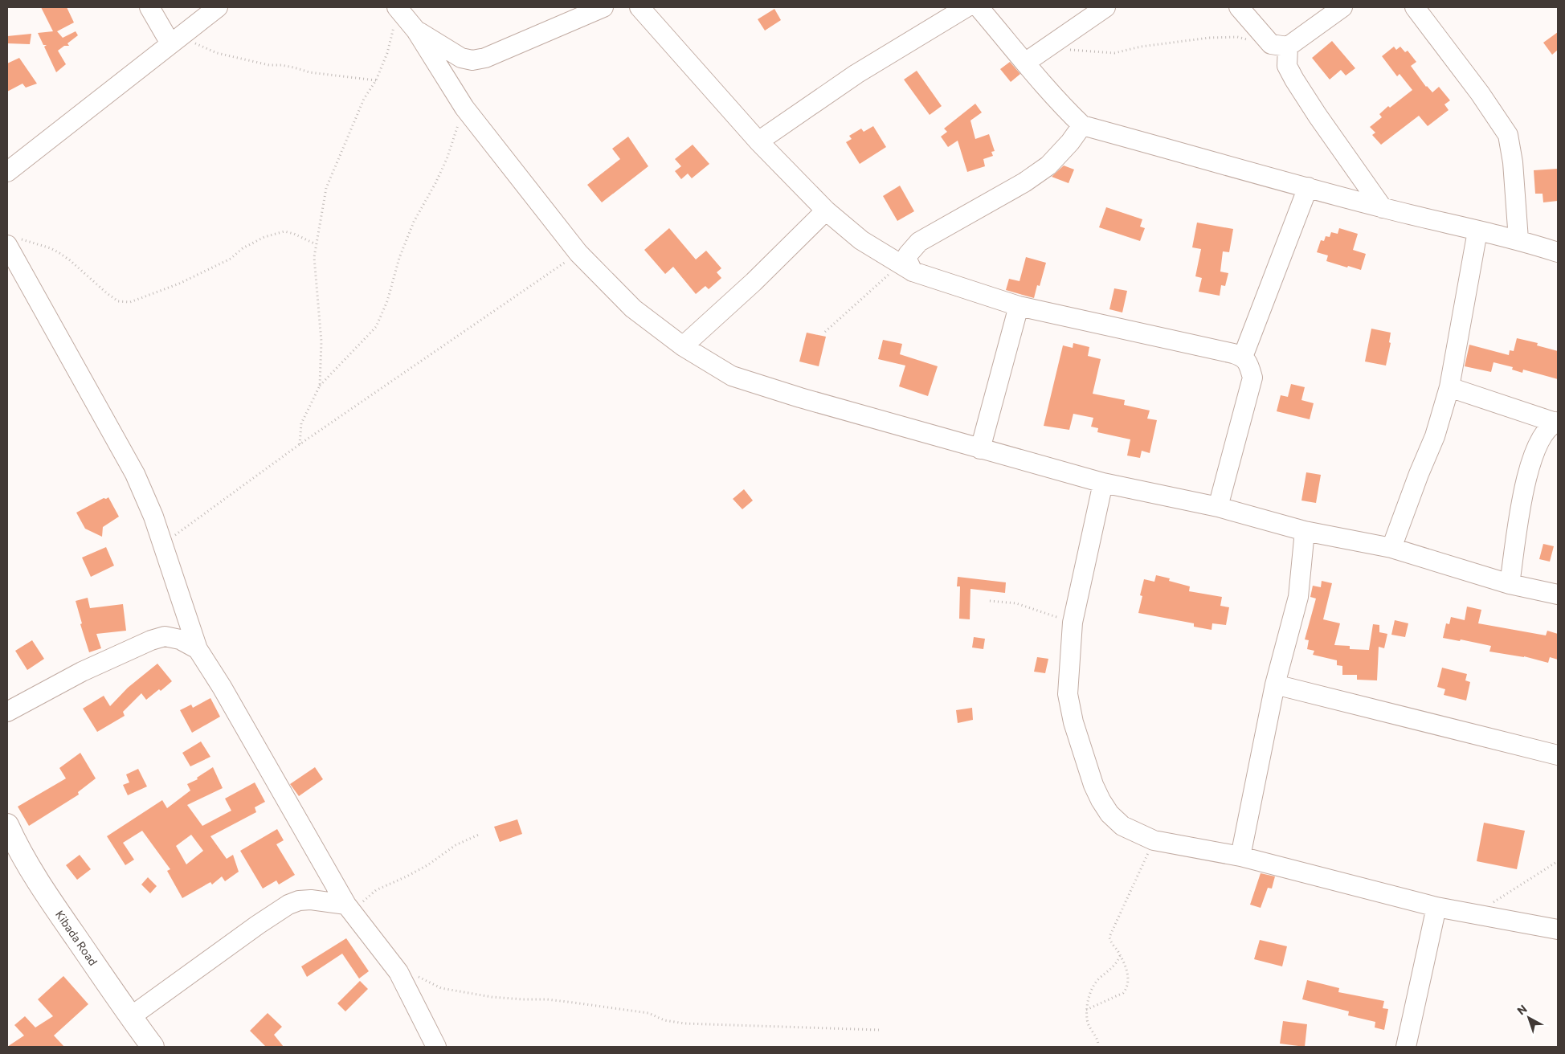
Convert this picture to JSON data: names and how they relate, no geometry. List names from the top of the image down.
{
  "streets": {
    "main road": ["Kibada Road"]
  },
  "north": "top left"
}
